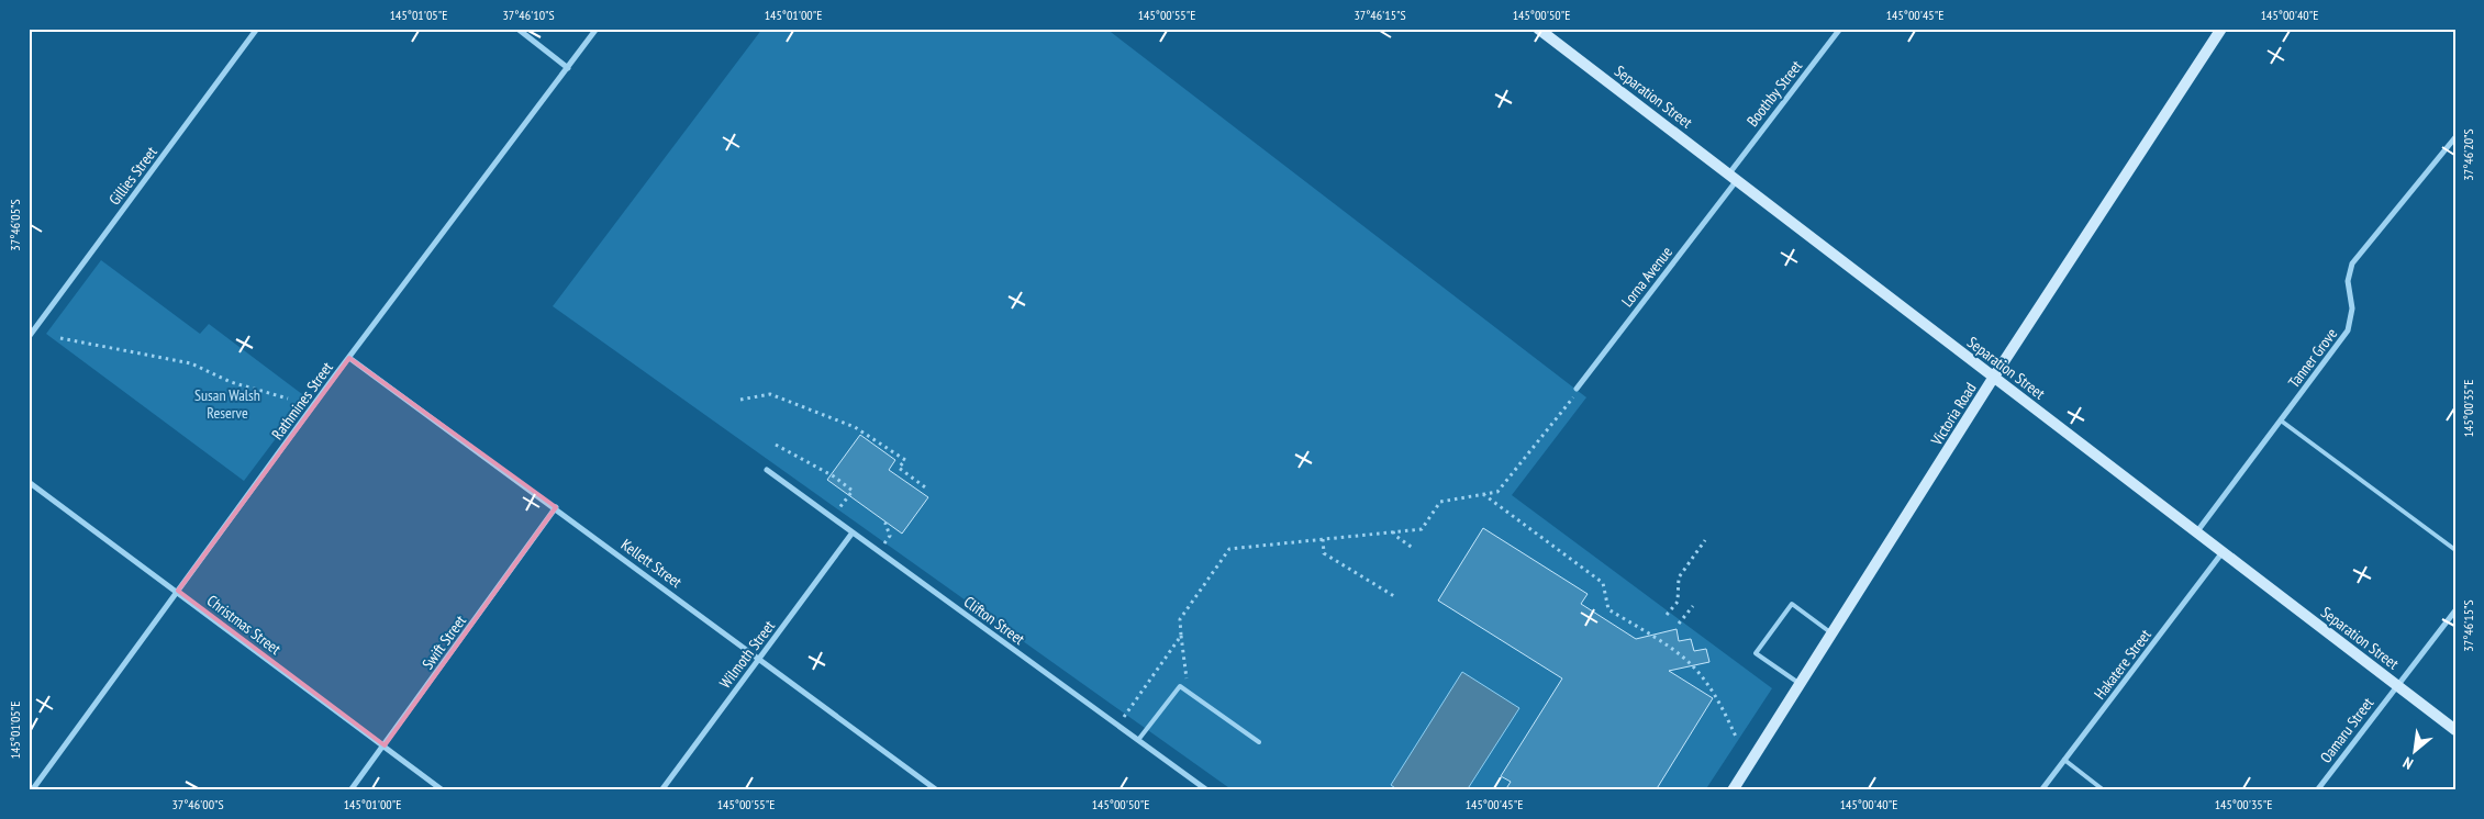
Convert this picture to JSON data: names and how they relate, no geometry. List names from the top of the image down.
{
  "streets": {
    "street": [
      "Boothby Street",
      "Separation Street",
      "Gillies Street",
      "Lorna Avenue",
      "Tanner Grove",
      "Rathmines Street",
      "Victoria Road",
      "Kellett Street",
      "Clifton Street",
      "Christmas Street",
      "Swift Street",
      "Wilmoth Street",
      "Hakatere Street",
      "Oamaru Street"
    ]
  },
  "crossings": [
    ["Boothby Street", "Separation Street"],
    ["Boothby Street", "Lorna Avenue"],
    ["Separation Street", "Lorna Avenue"],
    ["Separation Street", "Tanner Grove"],
    ["Separation Street", "Victoria Road"],
    ["Separation Street", "Hakatere Street"],
    ["Separation Street", "Oamaru Street"],
    ["Rathmines Street", "Kellett Street"],
    ["Rathmines Street", "Christmas Street"],
    ["Kellett Street", "Swift Street"],
    ["Kellett Street", "Wilmoth Street"],
    ["Clifton Street", "Wilmoth Street"],
    ["Christmas Street", "Swift Street"]
  ],
  "parks": ["Susan Walsh Reserve"],
  "north": "bottom left",
  "coordinates": [
    "145°01'05\"E",
    "37°46'10\"S",
    "145°01'00\"E",
    "145°00'55\"E",
    "37°46'15\"S",
    "145°00'50\"E",
    "145°00'45\"E",
    "145°00'40\"E",
    "37°46'20\"S",
    "37°46'05\"S",
    "145°00'35\"E",
    "37°46'00\"S"
  ]
}
